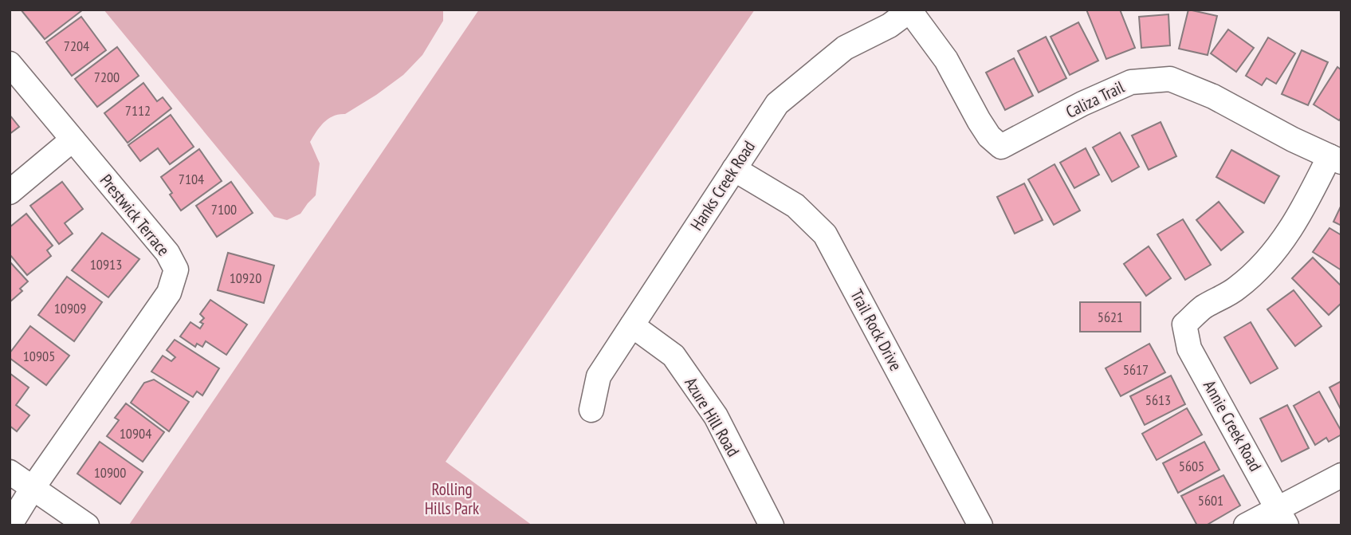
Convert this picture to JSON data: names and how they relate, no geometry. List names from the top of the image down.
{
  "streets": {
    "street": [
      "Caliza Trail",
      "Hanks Creek Road",
      "Prestwick Terrace",
      "Trail Rock Drive",
      "Azure Hill Road",
      "Annie Creek Road"
    ]
  },
  "crossings": [
    ["Caliza Trail", "Hanks Creek Road"],
    ["Caliza Trail", "Annie Creek Road"],
    ["Hanks Creek Road", "Trail Rock Drive"],
    ["Hanks Creek Road", "Azure Hill Road"]
  ],
  "parks": ["Rolling Hills Park"],
  "house_numbers": [
    "7204",
    "7200",
    "7112",
    "7104",
    "7100",
    "10913",
    "10920",
    "10909",
    "5621",
    "10905",
    "5617",
    "5613",
    "10904",
    "5605",
    "10900",
    "5601"
  ]
}
